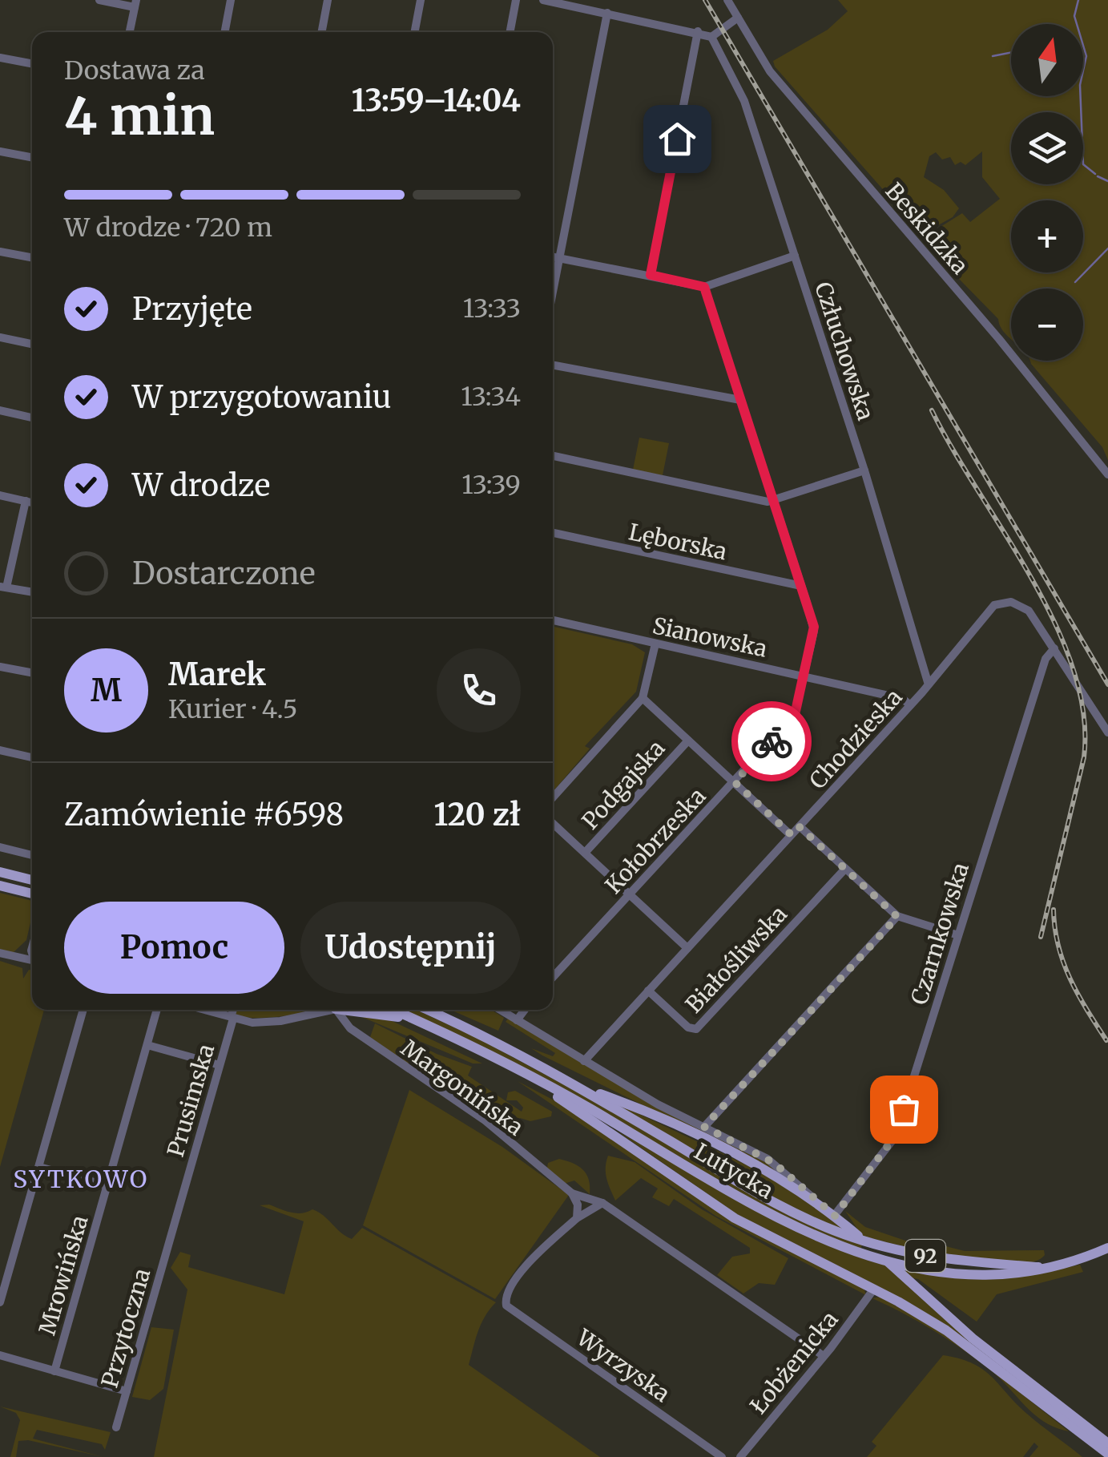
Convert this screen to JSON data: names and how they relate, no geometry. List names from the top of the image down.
{
  "streets": {
    "main road": ["Lutycka", "92"],
    "street": [
      "Beskidzka",
      "Człuchowska",
      "Lęborska",
      "Sianowska",
      "Chodzieska",
      "Podgajska",
      "Kołobrzeska",
      "Czarnkowska",
      "Białośliwska",
      "Margonińska",
      "Prusimska",
      "Mrowińska",
      "Przytoczna",
      "Łobżenicka",
      "Wyrzyska"
    ]
  },
  "crossings": [
    ["Człuchowska", "Chodzieska"],
    ["Lęborska", "Kołobrzeska"],
    ["Sianowska", "Chodzieska"],
    ["Sianowska", "Kołobrzeska"],
    ["Chodzieska", "Czarnkowska"],
    ["Chodzieska", "Białośliwska"],
    ["Margonińska", "Łobżenicka"],
    ["Prusimska", "Przytoczna"],
    ["Lutycka", "92"]
  ],
  "districts": ["SYTKOWO"],
  "north": "top",
  "page": {
    "map_buttons": ["+", "−"],
    "heading": ["4 min", "Dostawa za", "13:59–14:04"],
    "panel": [
      "Marek",
      "Kurier · 4.5",
      "Zamówienie #6598",
      "120 zł"
    ],
    "bar": "W drodze · 720 m",
    "list": [
      ["Przyjęte", "13:33"],
      ["W przygotowaniu", "13:34"],
      ["W drodze", "13:39"],
      "Dostarczone"
    ],
    "round": "M",
    "buttons": ["Pomoc", "Udostępnij"]
  }
}
